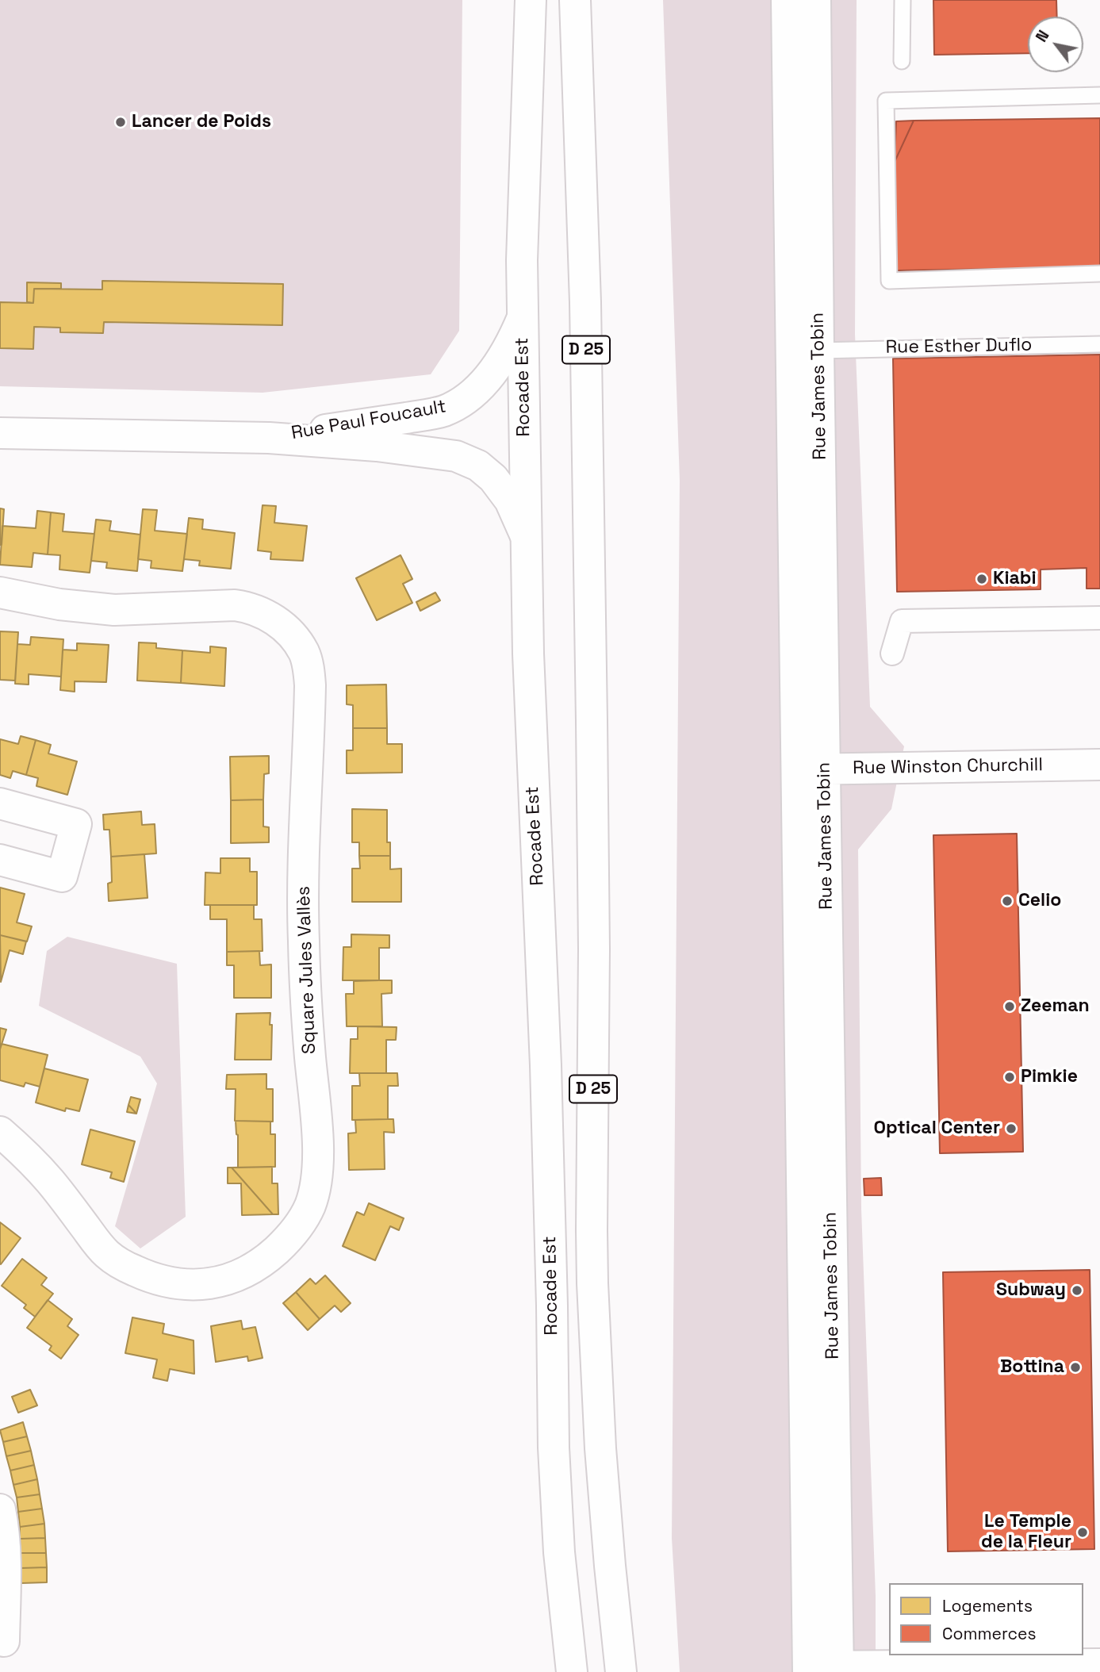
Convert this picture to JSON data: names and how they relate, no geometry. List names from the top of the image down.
{
  "streets": {
    "street": [
      "D 25",
      "Rue James Tobin",
      "Rocade Est",
      "Rue Paul Foucault",
      "Rue Winston Churchill",
      "Square Jules Vallès"
    ],
    "lane": ["Rue Esther Duflo"]
  },
  "crossings": [
    ["Rue Esther Duflo", "Rue James Tobin"],
    ["Rue James Tobin", "Rue Winston Churchill"],
    ["Rocade Est", "Rue Paul Foucault"]
  ],
  "places": [
    "Lancer de Poids",
    "Kiabi",
    "Celio",
    "Zeeman",
    "Pimkie",
    "Optical Center",
    "Subway",
    "Bottina",
    "Le Temple de la Fleur"
  ],
  "legend": ["Logements", "Commerces"],
  "north": "top left"
}
